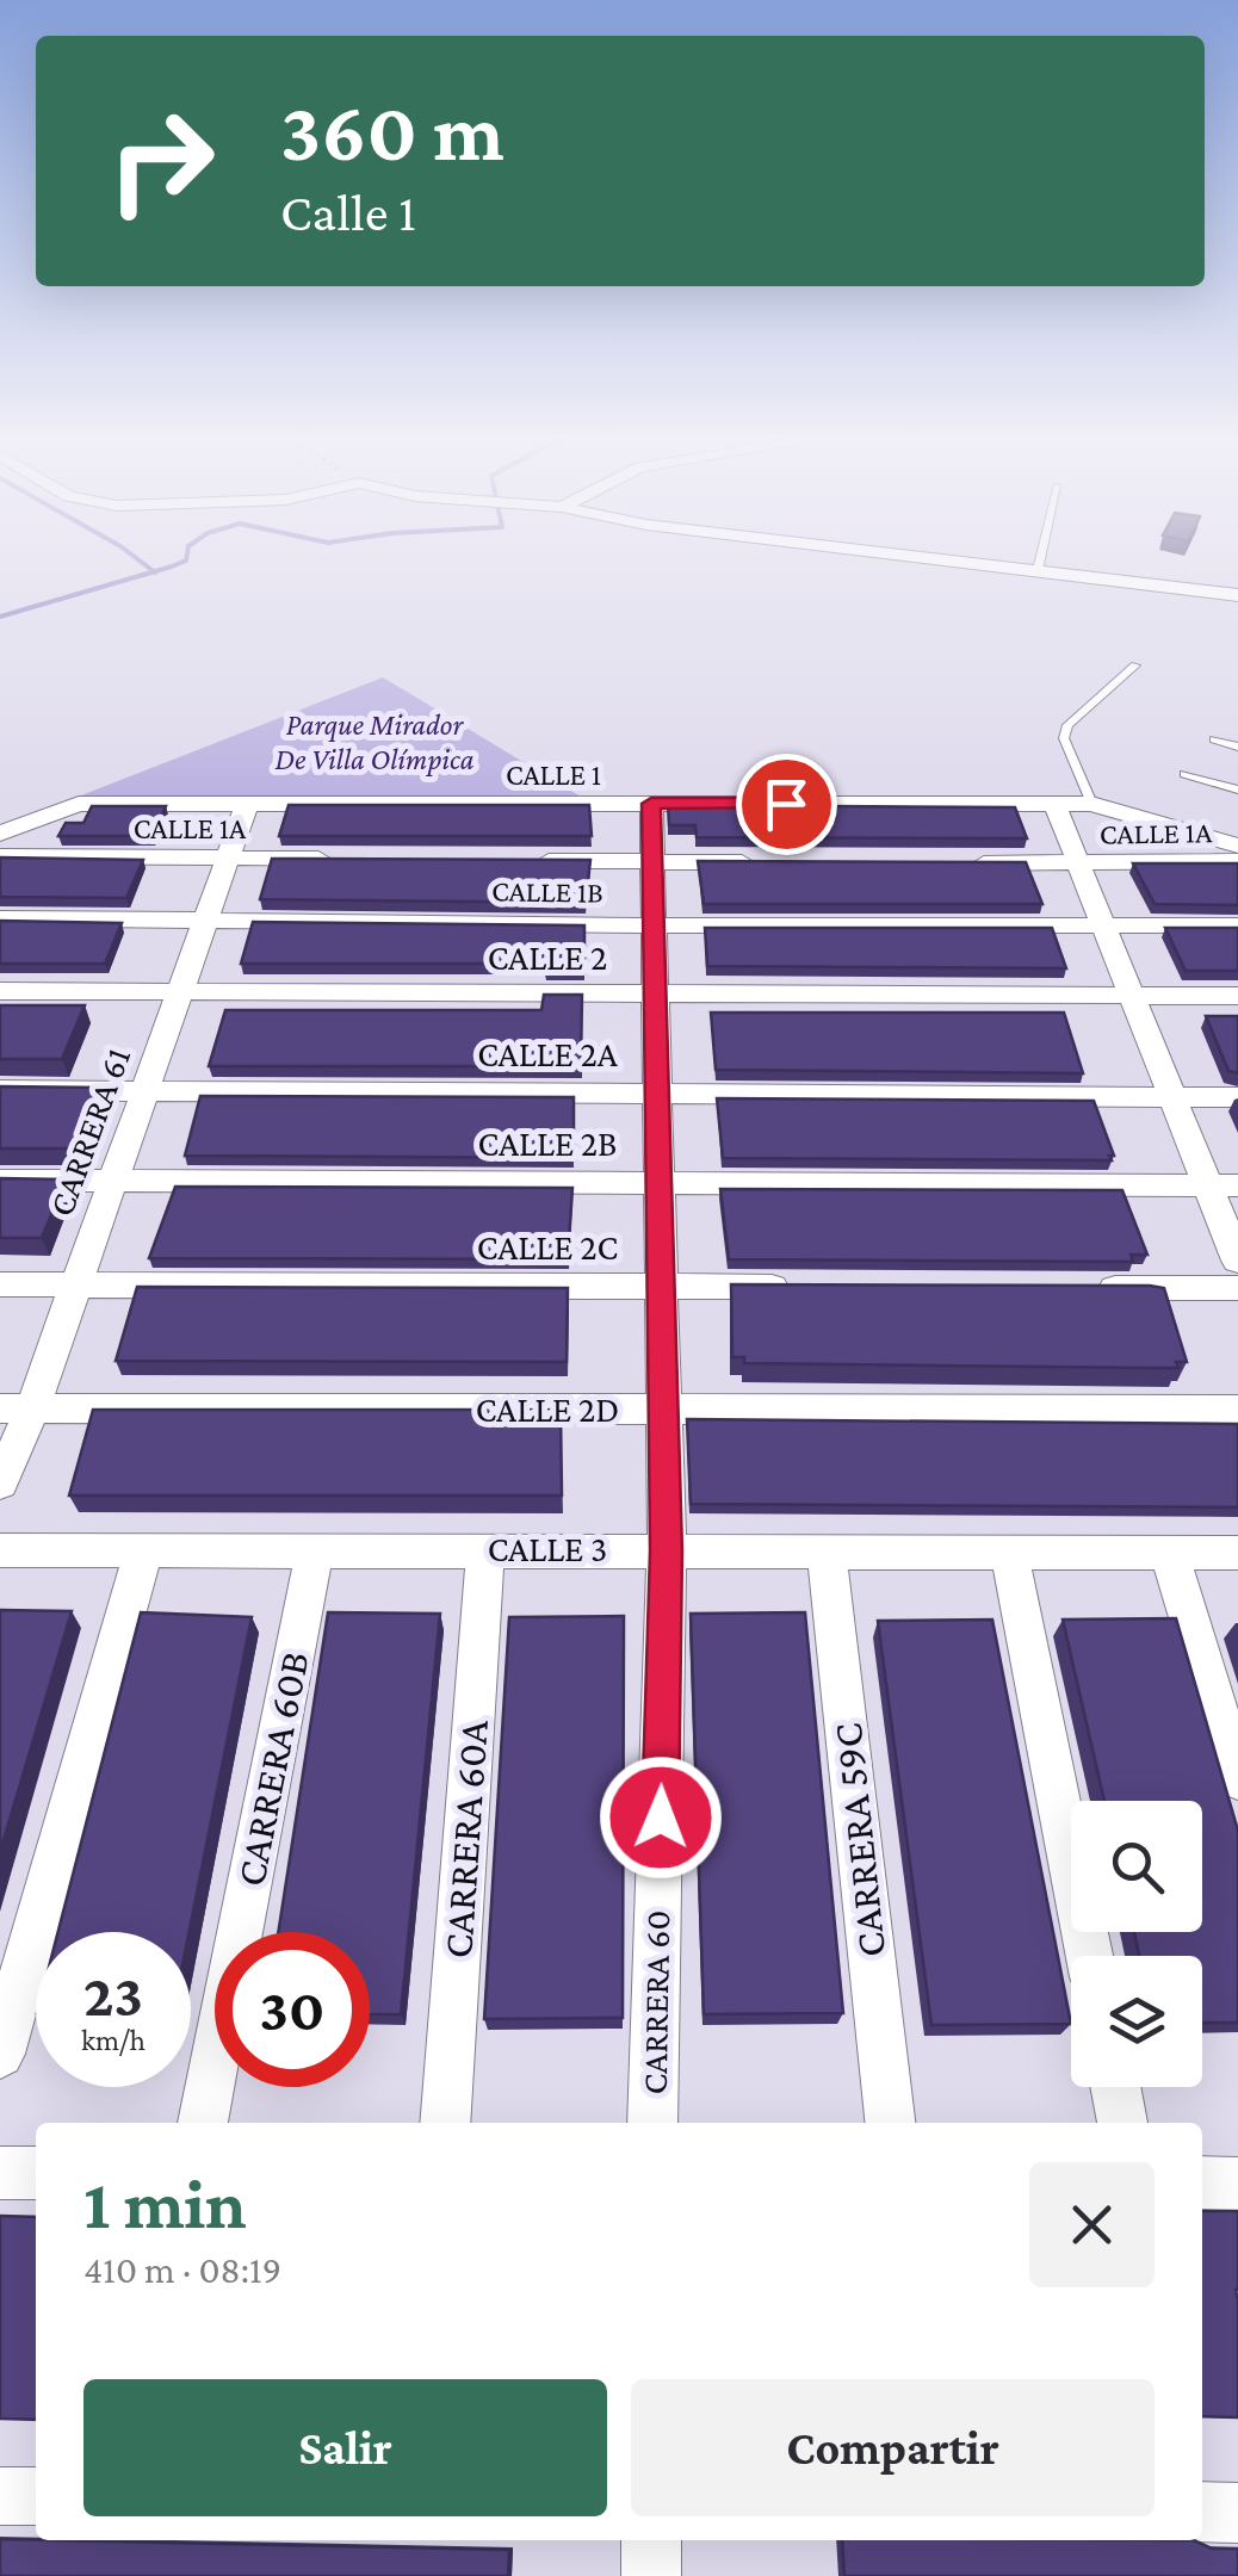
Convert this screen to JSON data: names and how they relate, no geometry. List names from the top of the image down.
{
  "streets": {
    "street": [
      "CALLE 1",
      "CALLE 1A",
      "CALLE 1B",
      "CALLE 2",
      "CALLE 2A",
      "CARRERA 61",
      "CALLE 2B",
      "CALLE 2C",
      "CALLE 2D",
      "CALLE 3",
      "CARRERA 60B",
      "CARRERA 60A",
      "CARRERA 59C",
      "CARRERA 60"
    ]
  },
  "crossings": [
    ["CALLE 1", "CARRERA 61"],
    ["CALLE 1", "CARRERA 60"],
    ["CALLE 1A", "CARRERA 61"],
    ["CALLE 1B", "CARRERA 61"],
    ["CALLE 1B", "CARRERA 60"],
    ["CALLE 2", "CARRERA 61"],
    ["CALLE 2", "CARRERA 60"],
    ["CALLE 2A", "CARRERA 61"],
    ["CALLE 2A", "CARRERA 60"],
    ["CARRERA 61", "CALLE 2B"],
    ["CARRERA 61", "CALLE 2C"],
    ["CARRERA 61", "CALLE 2D"],
    ["CALLE 2B", "CARRERA 60"],
    ["CALLE 2C", "CARRERA 60"],
    ["CALLE 2D", "CARRERA 60"],
    ["CALLE 3", "CARRERA 60B"],
    ["CALLE 3", "CARRERA 60A"],
    ["CALLE 3", "CARRERA 59C"],
    ["CALLE 3", "CARRERA 60"]
  ],
  "parks": ["Parque Mirador De Villa Olímpica"],
  "page": {
    "turn": ["360 m", "Calle 1"],
    "speed": "23 km/h",
    "limit": "30",
    "heading": ["1 min", "410 m · 08:19"],
    "buttons": ["Salir", "Compartir"]
  }
}
